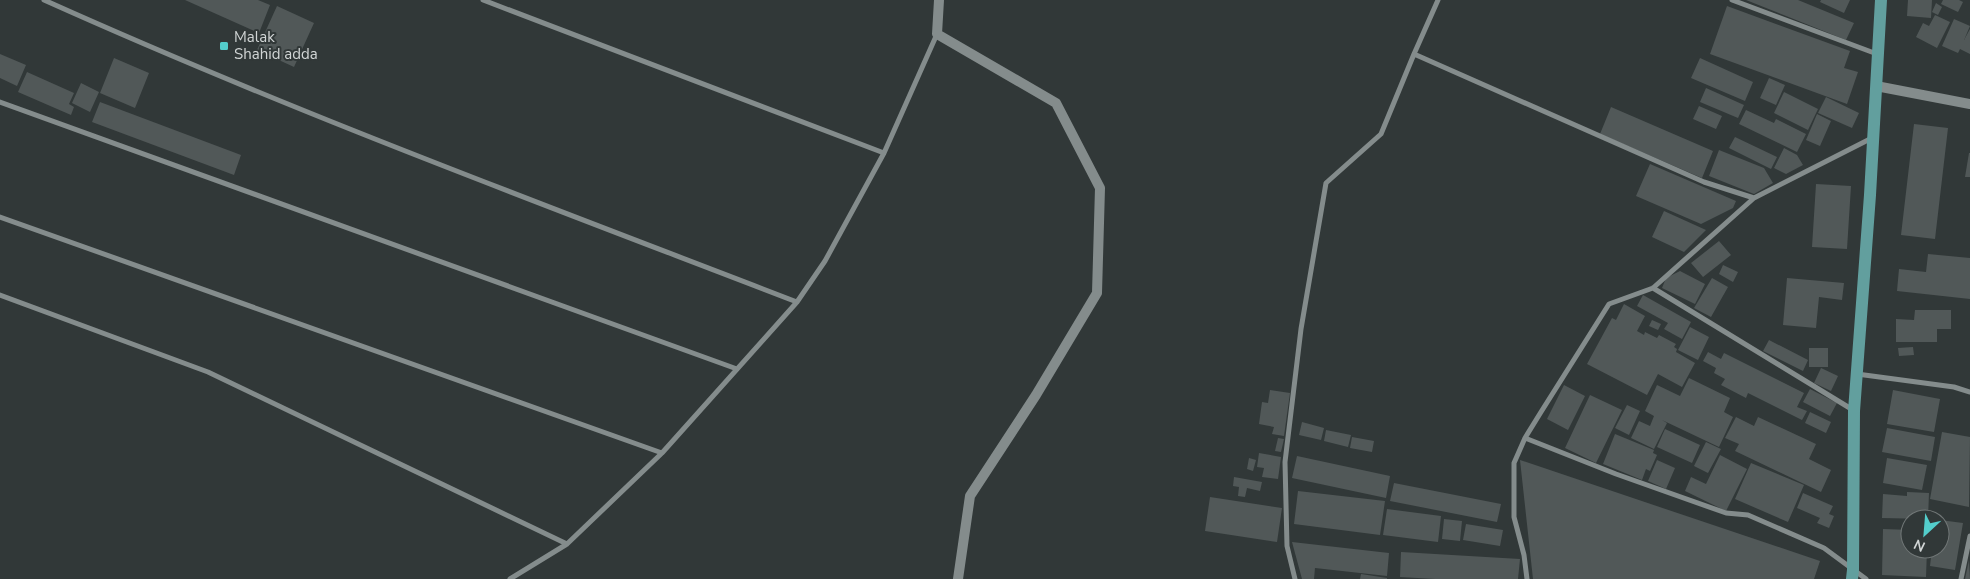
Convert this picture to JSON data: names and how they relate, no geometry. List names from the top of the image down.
{
  "places": {
    "transit": ["Malak Shahid adda"]
  },
  "north": "bottom left"
}
